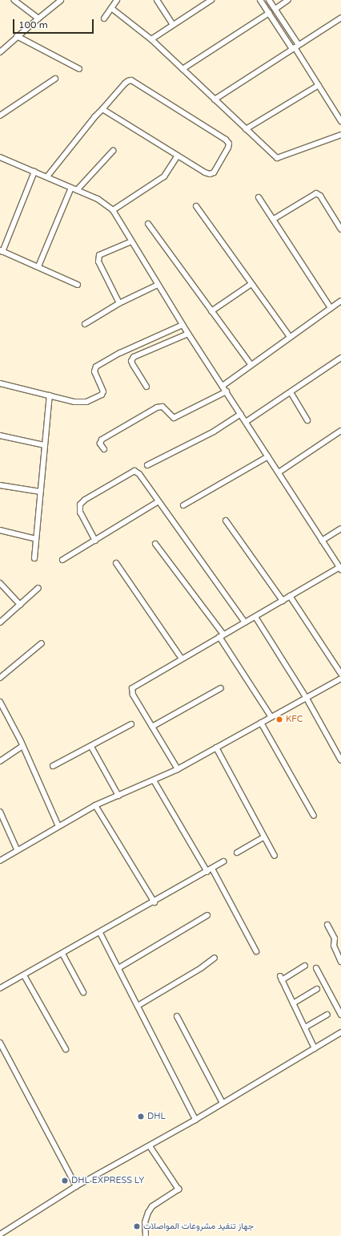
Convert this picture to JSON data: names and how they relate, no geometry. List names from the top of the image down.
{
  "places": [
    "KFC",
    "DHL",
    "DHL EXPRESS LY",
    "جهاز تنفيد مشروعات المواصلات"
  ],
  "scale_bar": "100 m"
}
